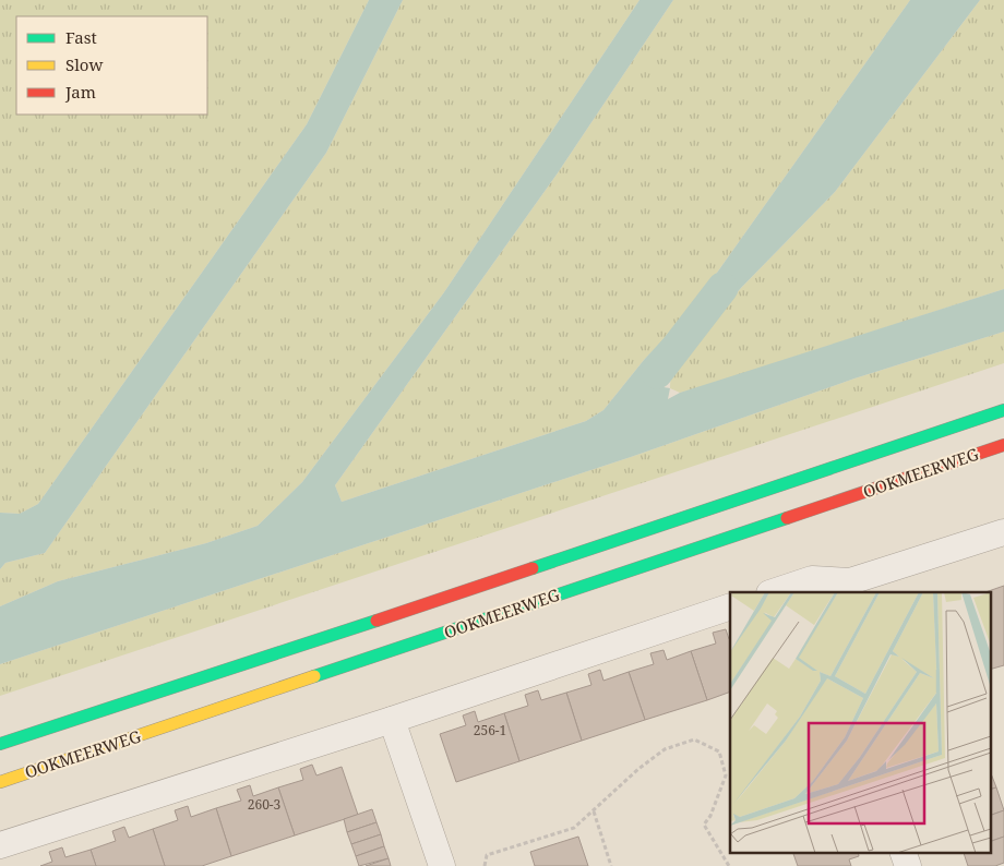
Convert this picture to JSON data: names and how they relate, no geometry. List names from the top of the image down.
{
  "streets": {
    "main road": ["OOKMEERWEG"]
  },
  "house_numbers": ["256-1", "260-3"],
  "legend": ["Fast", "Slow", "Jam"]
}
